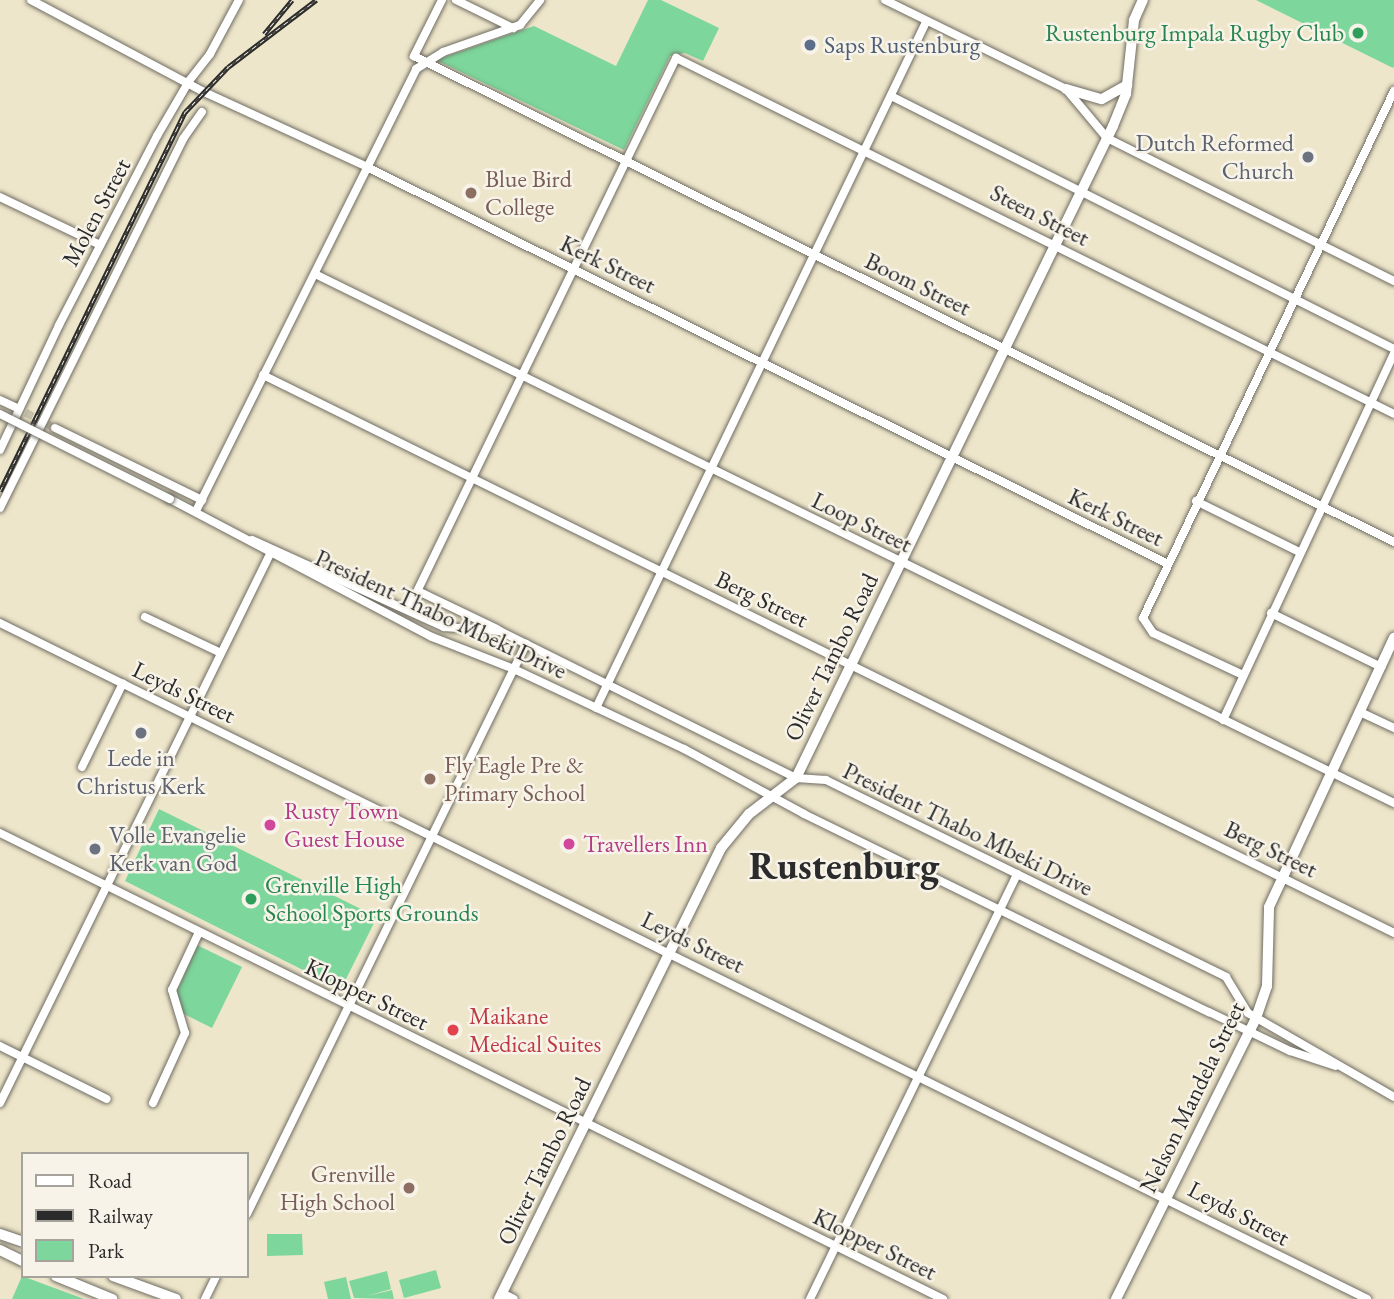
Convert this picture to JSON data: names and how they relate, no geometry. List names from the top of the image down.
{
  "streets": {
    "main road": ["Oliver Tambo Road", "Nelson Mandela Street"],
    "street": [
      "Molen Street",
      "Steen Street",
      "Kerk Street",
      "Boom Street",
      "Loop Street",
      "Berg Street",
      "President Thabo Mbeki Drive",
      "Leyds Street",
      "Klopper Street"
    ]
  },
  "crossings": [
    ["Molen Street", "Kerk Street"],
    ["Steen Street", "Boom Street"],
    ["Steen Street", "Oliver Tambo Road"],
    ["Kerk Street", "Oliver Tambo Road"],
    ["Boom Street", "Oliver Tambo Road"],
    ["Loop Street", "Oliver Tambo Road"],
    ["Loop Street", "Nelson Mandela Street"],
    ["Berg Street", "Oliver Tambo Road"],
    ["Berg Street", "Nelson Mandela Street"],
    ["President Thabo Mbeki Drive", "Oliver Tambo Road"],
    ["President Thabo Mbeki Drive", "Nelson Mandela Street"],
    ["Oliver Tambo Road", "Leyds Street"],
    ["Oliver Tambo Road", "Klopper Street"],
    ["Leyds Street", "Nelson Mandela Street"]
  ],
  "districts": ["Rustenburg"],
  "places": [
    "Rustenburg Impala Rugby Club",
    "Saps Rustenburg",
    "Dutch Reformed Church",
    "Blue Bird College",
    "Lede in Christus Kerk",
    "Fly Eagle Pre & Primary School",
    "Rusty Town Guest House",
    "Travellers Inn",
    "Volle Evangelie Kerk van God",
    "Grenville High School Sports Grounds",
    "Maikane Medical Suites",
    "Grenville High School"
  ],
  "legend": ["Road", "Railway", "Park"]
}
